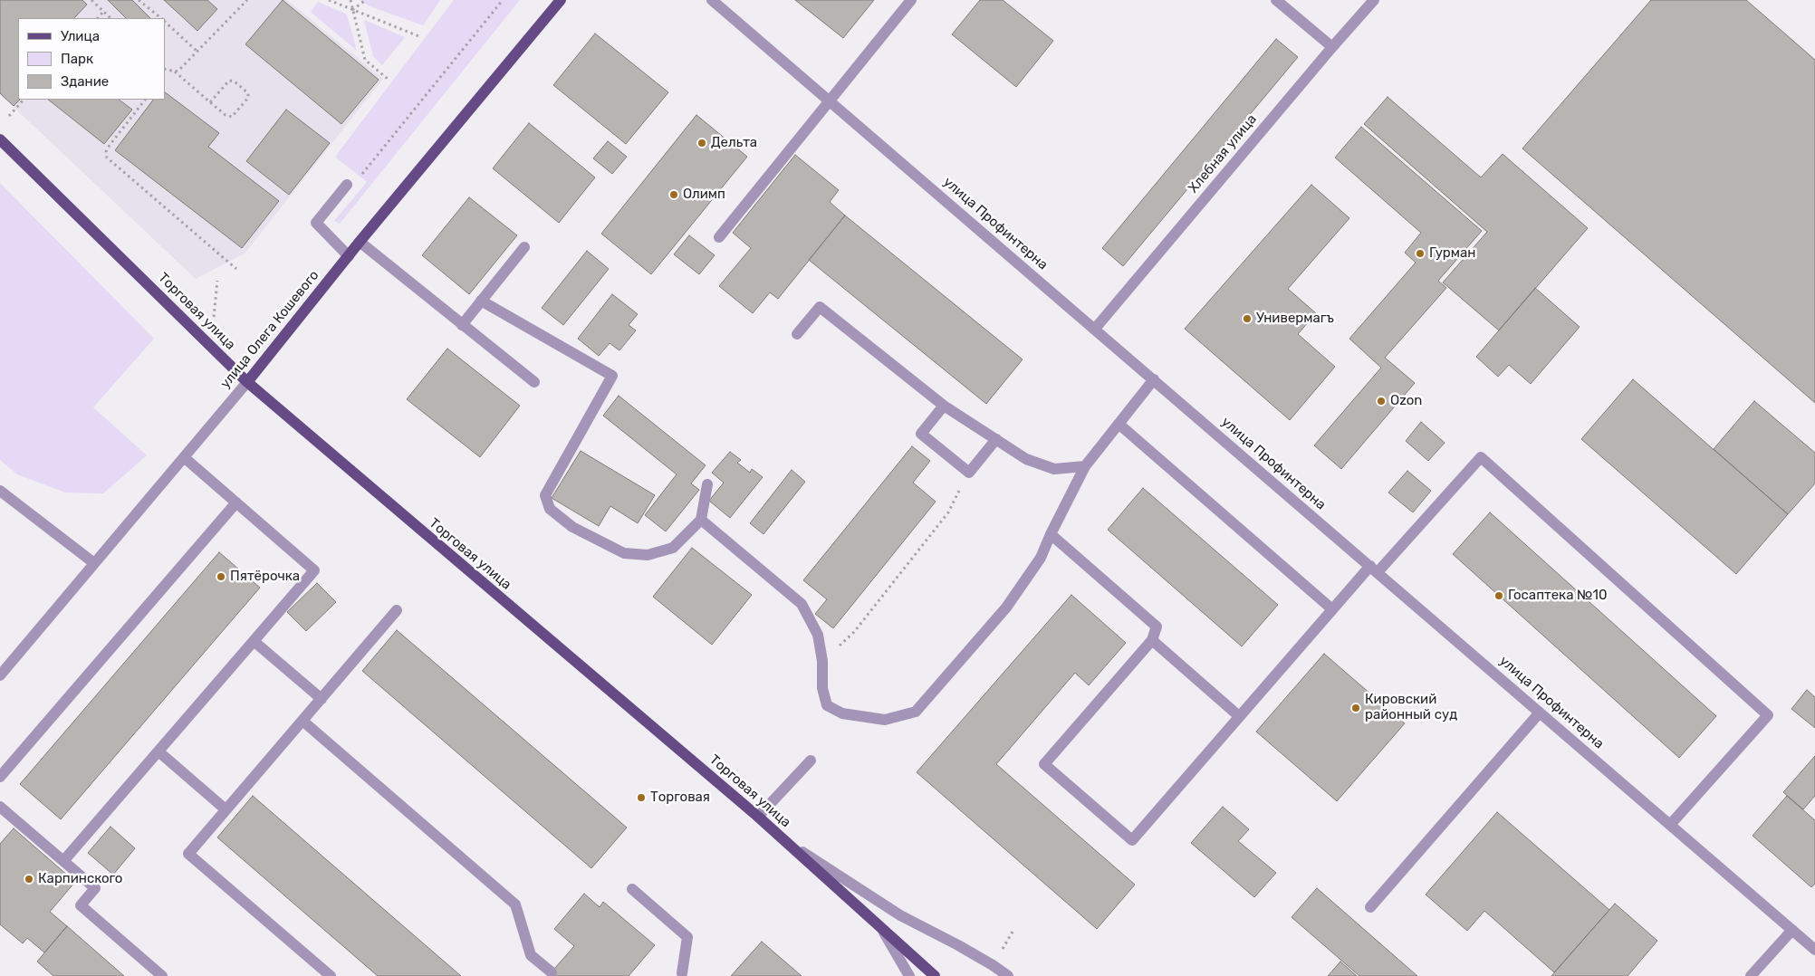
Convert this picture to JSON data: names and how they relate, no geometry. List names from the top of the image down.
{
  "streets": {
    "main road": ["Торговая улица", "улица Олега Кошевого"],
    "street": ["Хлебная улица", "улица Профинтерна"]
  },
  "crossings": [
    ["Хлебная улица", "улица Профинтерна"],
    ["Торговая улица", "улица Олега Кошевого"]
  ],
  "places": [
    "Дельта",
    "Олимп",
    "Гурман",
    "Универмагъ",
    "Ozon",
    "Пятёрочка",
    "Госаптека №10",
    "Кировский районный суд",
    "Торговая",
    "Карпинского"
  ],
  "legend": ["Улица", "Парк", "Здание"]
}
